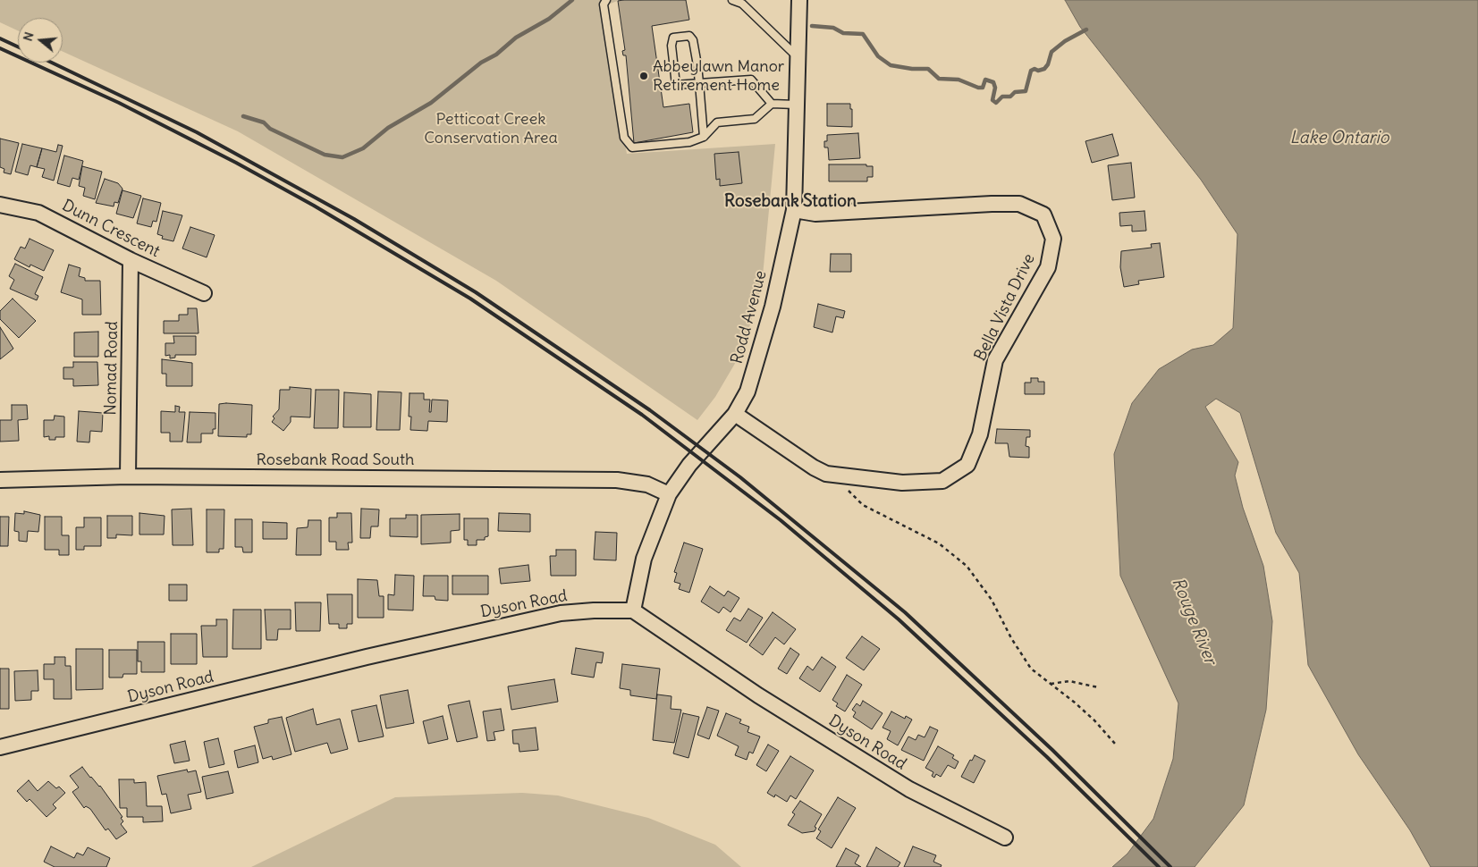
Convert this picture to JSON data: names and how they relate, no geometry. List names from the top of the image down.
{
  "streets": {
    "street": [
      "Dunn Crescent",
      "Bella Vista Drive",
      "Rodd Avenue",
      "Nomad Road",
      "Rosebank Road South",
      "Dyson Road"
    ]
  },
  "crossings": [
    ["Dunn Crescent", "Nomad Road"],
    ["Bella Vista Drive", "Rodd Avenue"],
    ["Rodd Avenue", "Rosebank Road South"],
    ["Rodd Avenue", "Dyson Road"],
    ["Nomad Road", "Rosebank Road South"]
  ],
  "districts": ["Rosebank Station"],
  "water": ["Lake Ontario", "Rouge River"],
  "parks": ["Petticoat Creek Conservation Area"],
  "places": ["Abbeylawn Manor Retirement Home"],
  "north": "left"
}
